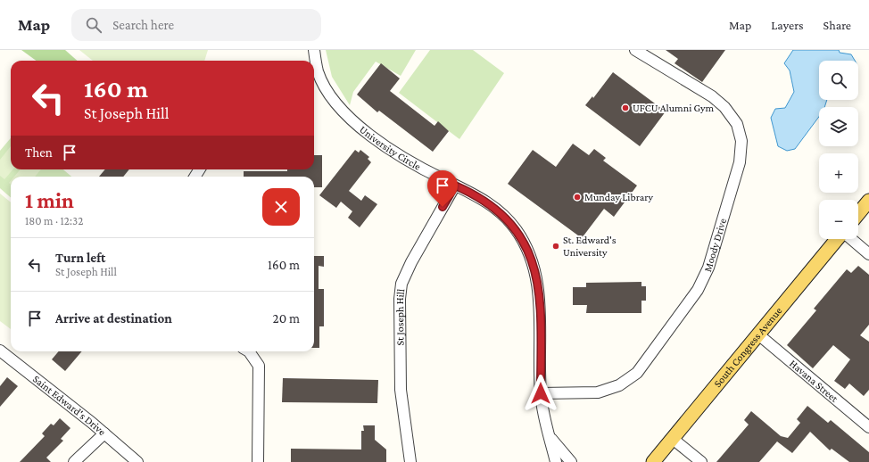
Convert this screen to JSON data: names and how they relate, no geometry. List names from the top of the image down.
{
  "streets": {
    "main road": ["South Congress Avenue"],
    "street": [
      "University Circle",
      "Moody Drive",
      "St Joseph Hill",
      "Havana Street",
      "Saint Edward's Drive"
    ]
  },
  "crossings": [
    ["University Circle", "Moody Drive"],
    ["University Circle", "St Joseph Hill"],
    ["South Congress Avenue", "Havana Street"]
  ],
  "places": ["UFCU Alumni Gym", "Munday Library", "St. Edward's University"],
  "page": {
    "header": "Map",
    "search": "Search here",
    "nav": ["Map", "Layers", "Share"],
    "map_buttons": ["+", "−"],
    "turn": ["160 m", "St Joseph Hill"],
    "then": "Then",
    "heading": ["1 min", "180 m · 12:32"],
    "list": [
      {
        "name": "Turn left",
        "note": "St Joseph Hill",
        "value": "160 m"
      },
      {
        "name": "Arrive at destination",
        "value": "20 m"
      }
    ]
  }
}
